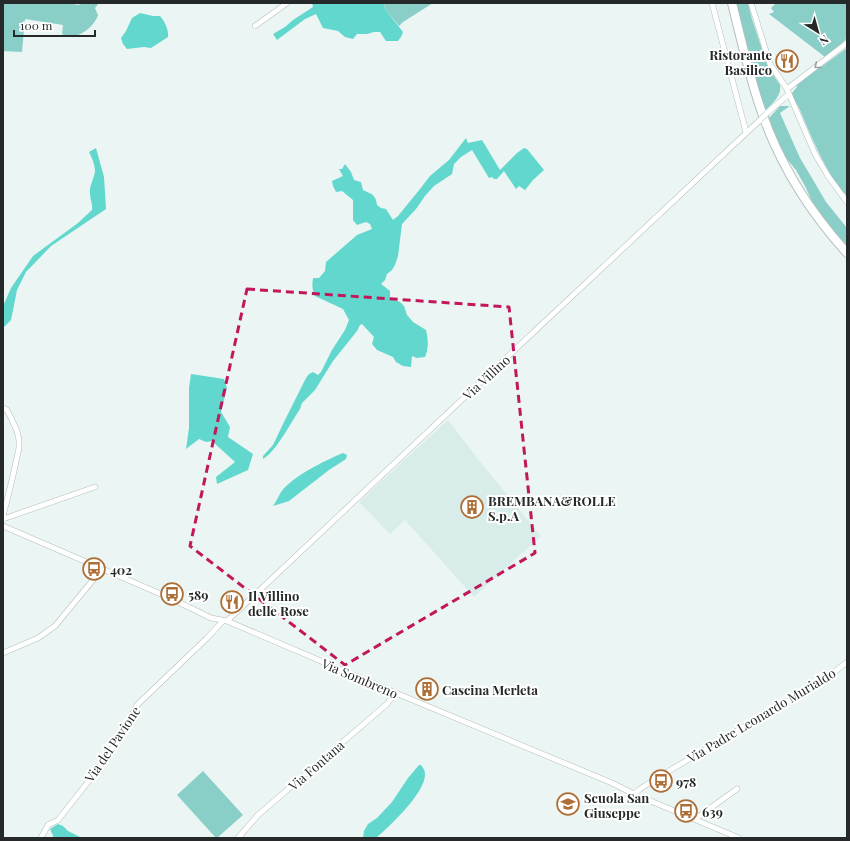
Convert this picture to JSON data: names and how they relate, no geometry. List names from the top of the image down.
{
  "streets": {
    "street": [
      "Via Villino",
      "Via Sombreno",
      "Via Padre Leonardo Murialdo",
      "Via del Pavione",
      "Via Fontana"
    ]
  },
  "crossings": [
    ["Via Villino", "Via Sombreno"],
    ["Via Villino", "Via del Pavione"],
    ["Via Sombreno", "Via Padre Leonardo Murialdo"],
    ["Via Sombreno", "Via del Pavione"],
    ["Via Sombreno", "Via Fontana"]
  ],
  "places": {
    "restaurant": ["Ristorante Basilico", "Il Villino delle Rose"],
    "building": ["BREMBANA&ROLLE S.p.A", "Cascina Merleta"],
    "bus stop": [
      "402",
      "589",
      "978",
      "639"
    ],
    "school or university": ["Scuola San Giuseppe"]
  },
  "scale_bar": "100 m",
  "north": "bottom right"
}
